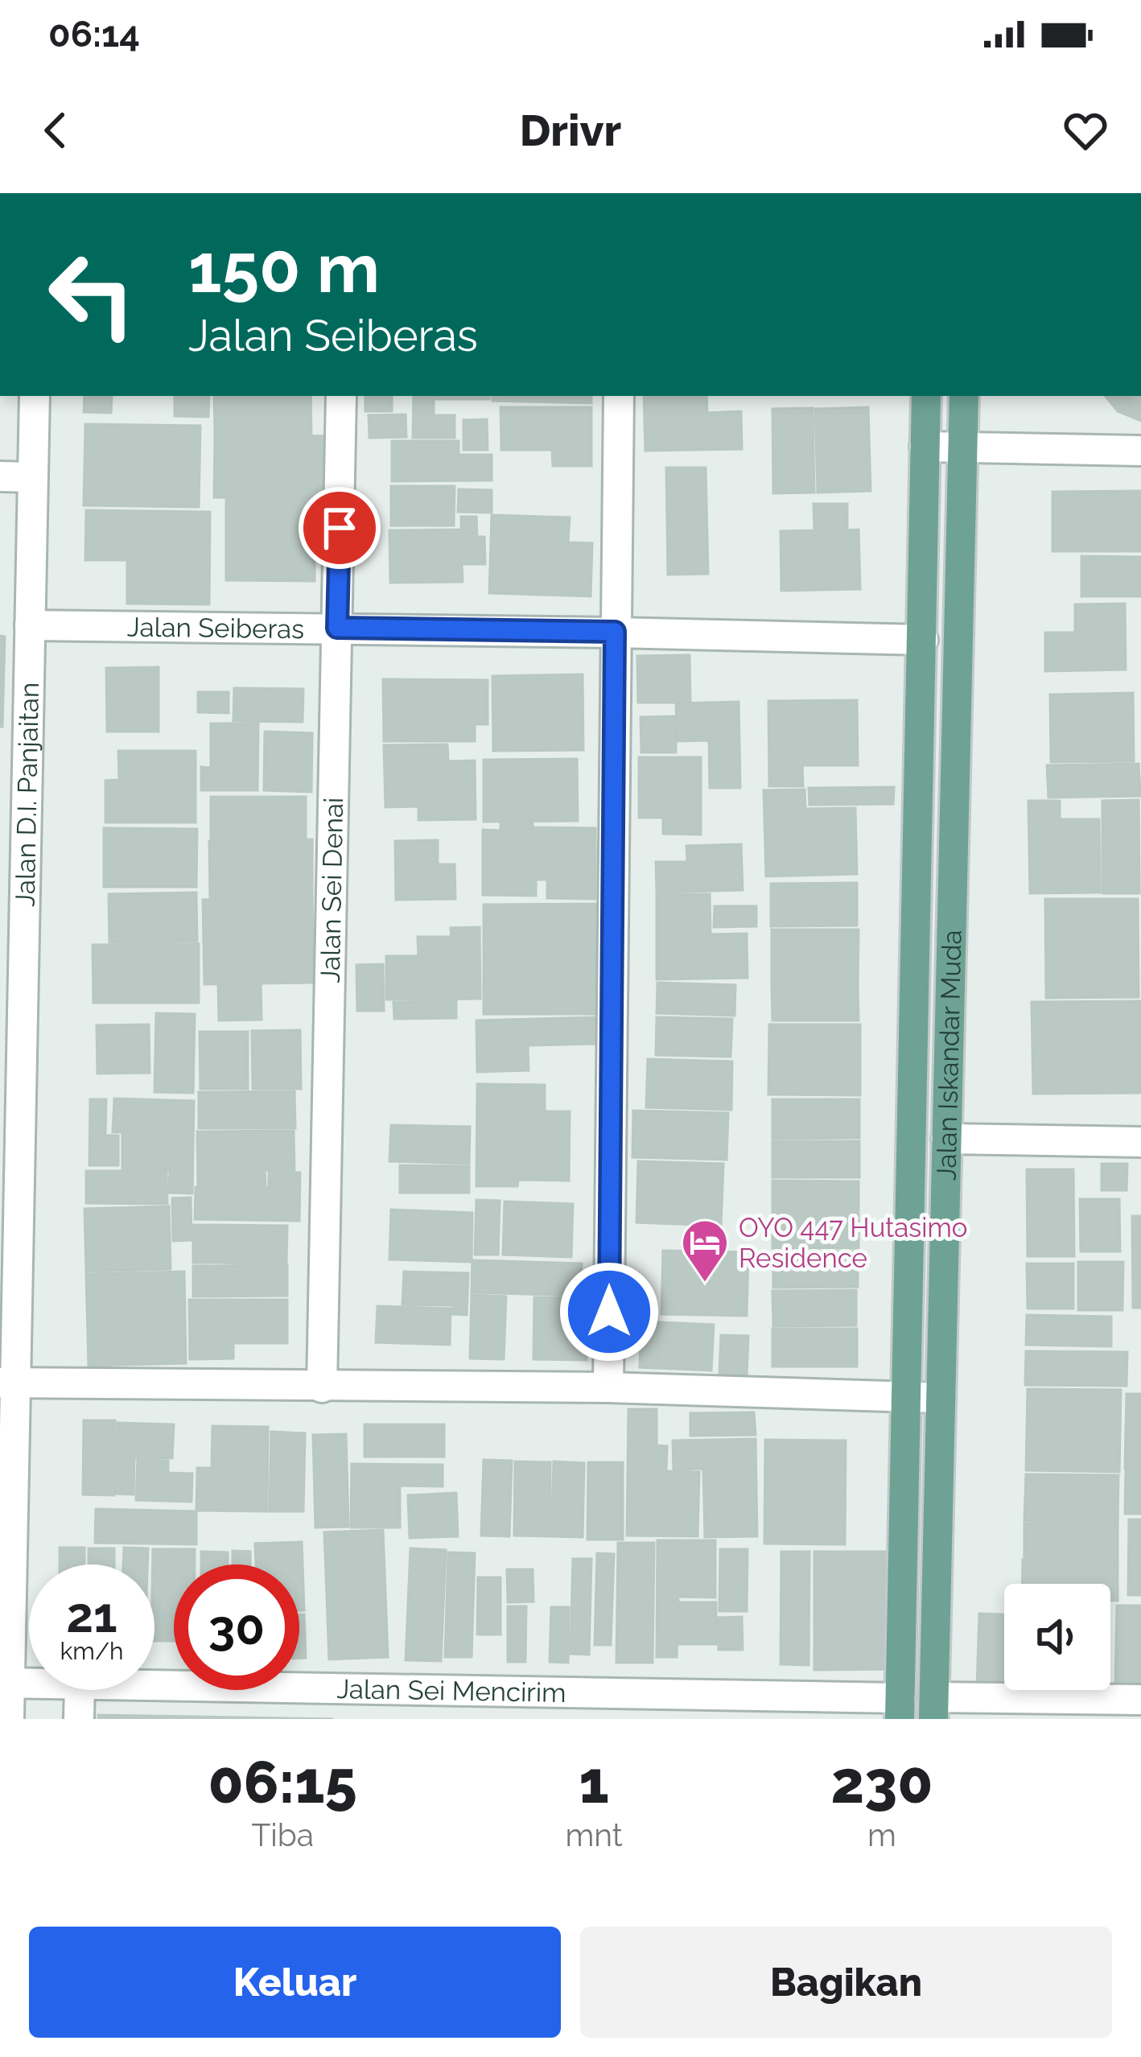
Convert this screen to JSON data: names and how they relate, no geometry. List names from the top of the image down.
{
  "streets": {
    "main road": ["Jalan Iskandar Muda"],
    "street": [
      "Jalan Seiberas",
      "Jalan D.I. Panjaitan",
      "Jalan Sei Denai",
      "Jalan Sei Mencirim"
    ]
  },
  "crossings": [
    ["Jalan Seiberas", "Jalan D.I. Panjaitan"],
    ["Jalan Seiberas", "Jalan Sei Denai"],
    ["Jalan Seiberas", "Jalan Iskandar Muda"],
    ["Jalan D.I. Panjaitan", "Jalan Sei Mencirim"],
    ["Jalan Iskandar Muda", "Jalan Sei Mencirim"]
  ],
  "places": {
    "hotel": ["OYO 447 Hutasimo Residence"]
  },
  "page": {
    "status": "06:14",
    "header": "Drivr",
    "turn": ["150 m", "Jalan Seiberas"],
    "speed": "21 km/h",
    "limit": "30",
    "eta": [
      "06:15",
      "Tiba",
      "1",
      "mnt",
      "230",
      "m"
    ],
    "buttons": ["Keluar", "Bagikan"]
  }
}
